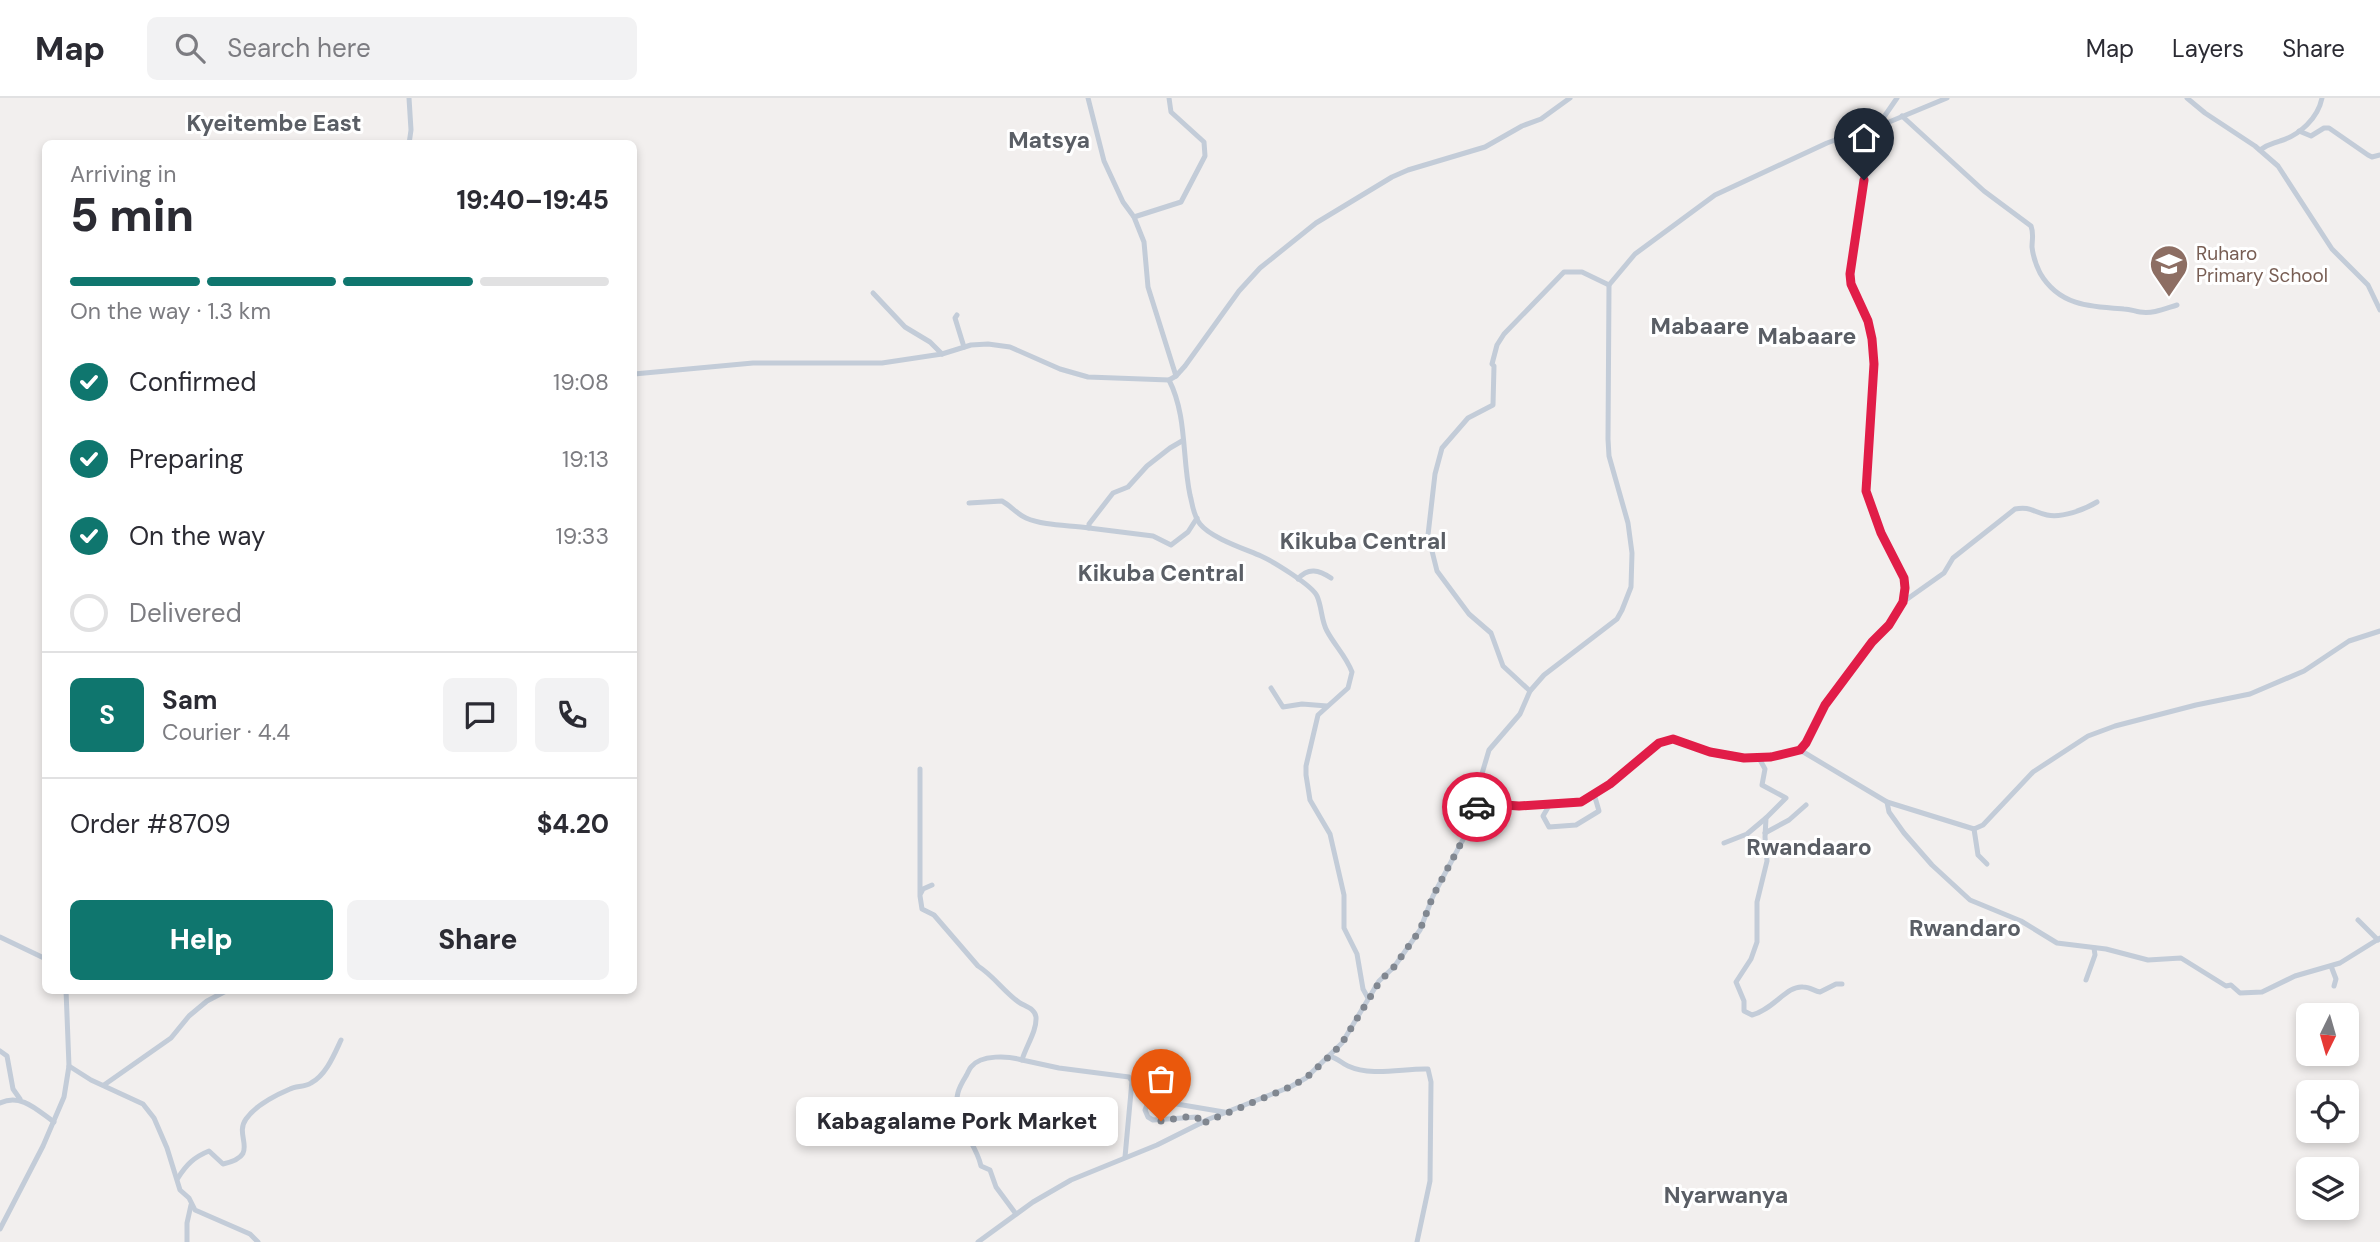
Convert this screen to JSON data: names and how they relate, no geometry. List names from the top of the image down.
{
  "districts": [
    "Kyeitembe East",
    "Matsya",
    "Mabaare",
    "Mabaare",
    "Kikuba Central",
    "Kikuba Central",
    "Rwandaaro",
    "Rwandaro",
    "Nyarwanya"
  ],
  "places": {
    "school or university": ["Ruharo Primary School"],
    "other": ["Kabagalame Pork Market"]
  },
  "north": "bottom",
  "page": {
    "header": "Map",
    "search": "Search here",
    "nav": ["Map", "Layers", "Share"],
    "heading": ["5 min", "Arriving in", "19:40–19:45"],
    "panel": [
      "Sam",
      "Courier · 4.4",
      "Order #8709",
      "$4.20"
    ],
    "bar": "On the way · 1.3 km",
    "list": [
      ["Confirmed", "19:08"],
      ["Preparing", "19:13"],
      ["On the way", "19:33"],
      "Delivered"
    ],
    "round": "S",
    "buttons": ["Help", "Share"],
    "bubble": "Kabagalame Pork Market"
  }
}
